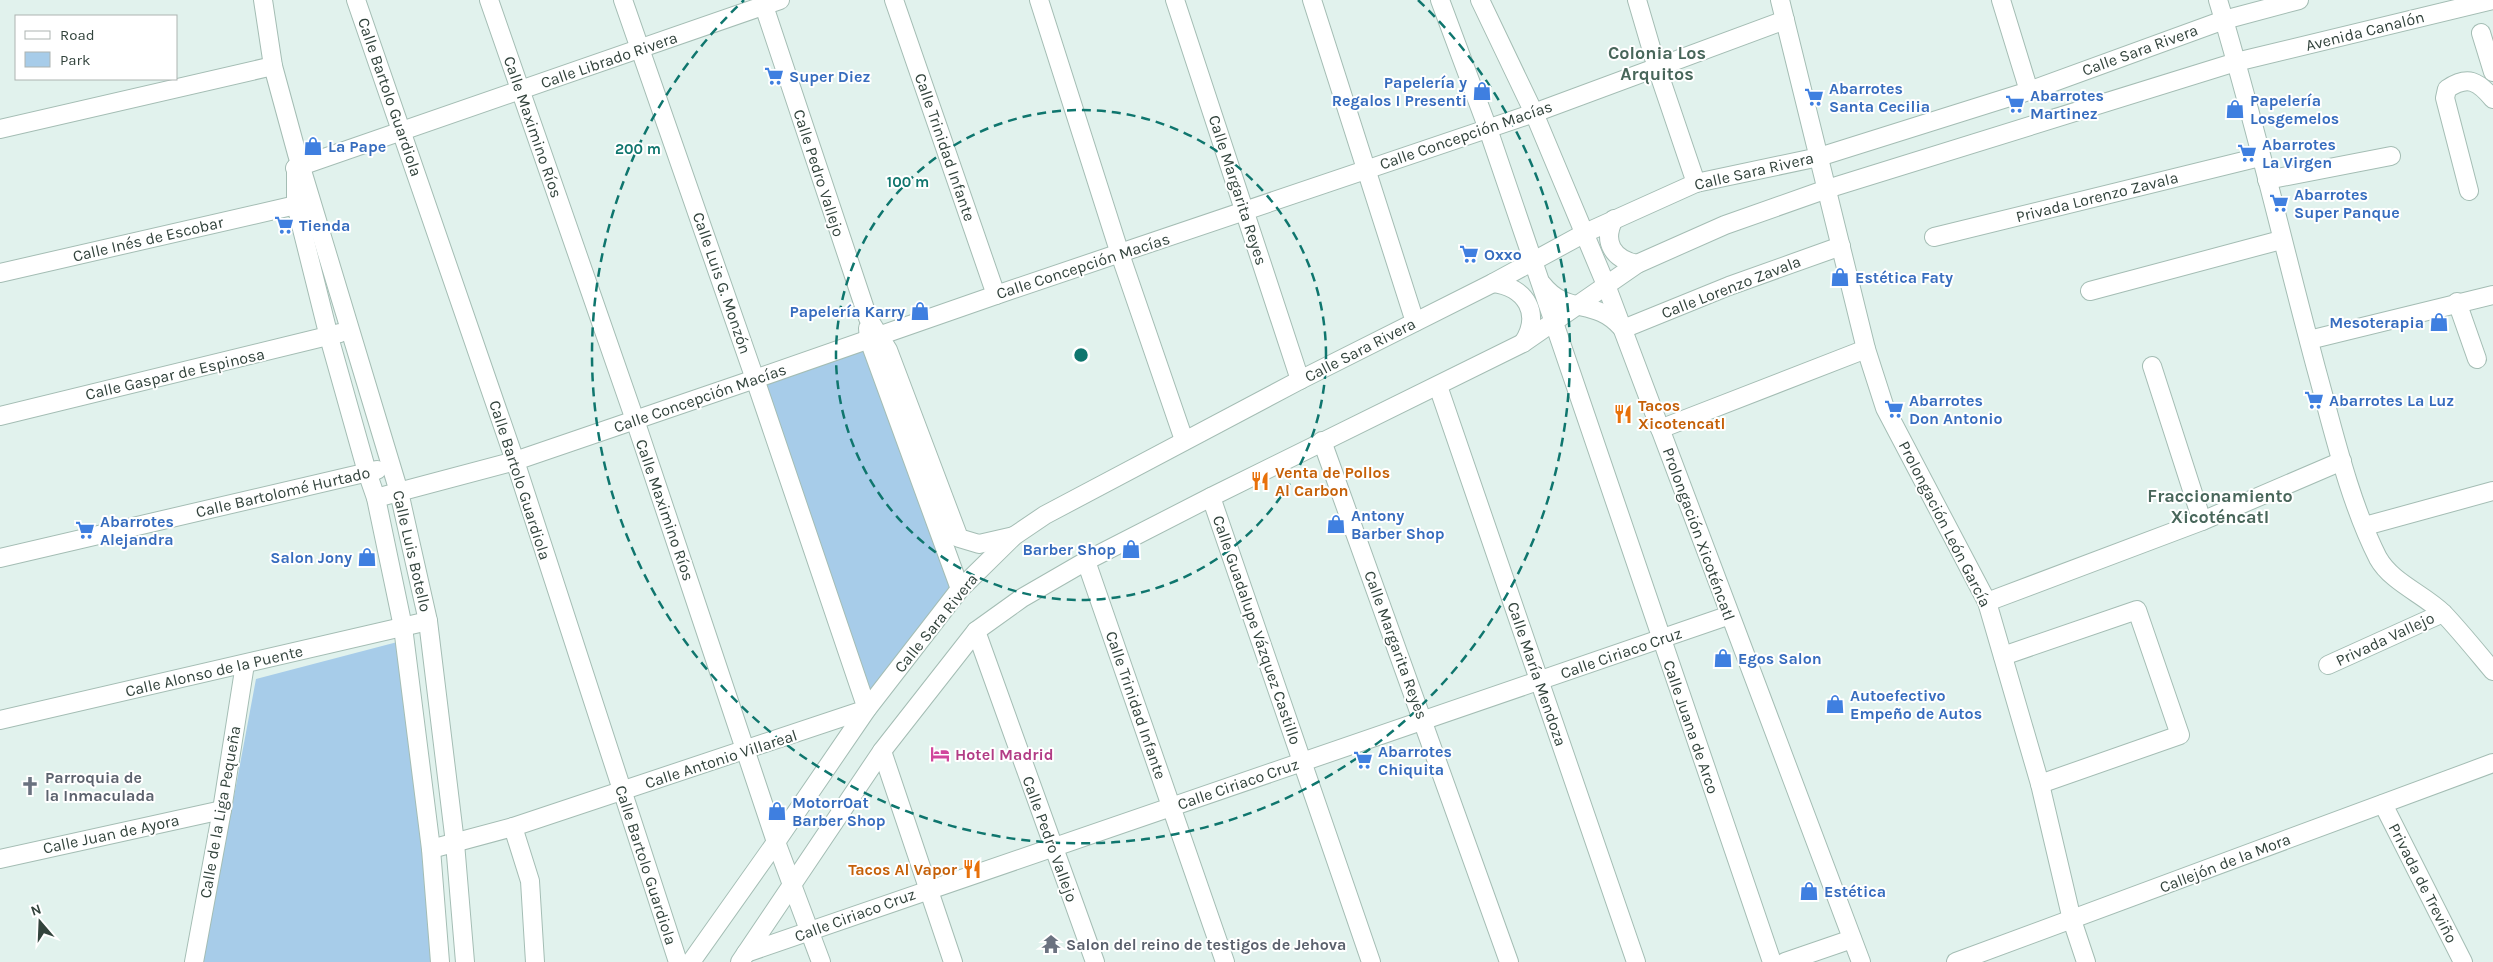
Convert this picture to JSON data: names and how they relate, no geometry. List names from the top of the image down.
{
  "streets": {
    "street": [
      "Avenida Canalón",
      "Calle Sara Rivera",
      "Calle Librado Rivera",
      "Calle Bartolo Guardiola",
      "Calle Maximino Ríos",
      "Calle Concepción Macías",
      "Calle Trinidad Infante",
      "Calle Pedro Vallejo",
      "Calle Margarita Reyes",
      "Privada Lorenzo Zavala",
      "Calle Inés de Escobar",
      "Calle Luis G. Monzón",
      "Calle Lorenzo Zavala",
      "Calle Gaspar de Espinosa",
      "Calle Bartolomé Hurtado",
      "Prolongación León García",
      "Prolongación Xicoténcatl",
      "Calle Luis Botello",
      "Calle Guadalupe Vázquez Castillo",
      "Privada Vallejo",
      "Calle Ciriaco Cruz",
      "Calle Alonso de la Puente",
      "Calle María Mendoza",
      "Calle Juana de Arco",
      "Calle Antonio Villareal",
      "Calle de la Liga Pequeña",
      "Calle Juan de Ayora",
      "Callejón de la Mora",
      "Privada de Treviño"
    ]
  },
  "crossings": [
    ["Calle Sara Rivera", "Calle Maximino Ríos"],
    ["Calle Sara Rivera", "Calle Pedro Vallejo"],
    ["Calle Sara Rivera", "Calle Margarita Reyes"],
    ["Calle Sara Rivera", "Calle Luis G. Monzón"],
    ["Calle Sara Rivera", "Prolongación León García"],
    ["Calle Sara Rivera", "Prolongación Xicoténcatl"],
    ["Calle Sara Rivera", "Calle Antonio Villareal"],
    ["Calle Librado Rivera", "Calle Bartolo Guardiola"],
    ["Calle Librado Rivera", "Calle Maximino Ríos"],
    ["Calle Librado Rivera", "Calle Pedro Vallejo"],
    ["Calle Librado Rivera", "Calle Luis G. Monzón"],
    ["Calle Librado Rivera", "Calle Luis Botello"],
    ["Calle Bartolo Guardiola", "Calle Concepción Macías"],
    ["Calle Bartolo Guardiola", "Calle Antonio Villareal"],
    ["Calle Maximino Ríos", "Calle Concepción Macías"],
    ["Calle Maximino Ríos", "Calle Ciriaco Cruz"],
    ["Calle Maximino Ríos", "Calle Antonio Villareal"],
    ["Calle Concepción Macías", "Calle Trinidad Infante"],
    ["Calle Concepción Macías", "Calle Pedro Vallejo"],
    ["Calle Concepción Macías", "Calle Margarita Reyes"],
    ["Calle Concepción Macías", "Calle Luis G. Monzón"],
    ["Calle Concepción Macías", "Prolongación León García"],
    ["Calle Concepción Macías", "Prolongación Xicoténcatl"],
    ["Calle Concepción Macías", "Calle Luis Botello"],
    ["Calle Trinidad Infante", "Calle Ciriaco Cruz"],
    ["Calle Pedro Vallejo", "Calle Ciriaco Cruz"],
    ["Calle Margarita Reyes", "Calle Ciriaco Cruz"],
    ["Calle Inés de Escobar", "Calle Luis Botello"],
    ["Calle Luis G. Monzón", "Calle Antonio Villareal"],
    ["Calle Lorenzo Zavala", "Prolongación León García"],
    ["Calle Lorenzo Zavala", "Prolongación Xicoténcatl"],
    ["Calle Gaspar de Espinosa", "Calle Luis Botello"],
    ["Calle Bartolomé Hurtado", "Calle Luis Botello"],
    ["Prolongación León García", "Callejón de la Mora"],
    ["Prolongación Xicoténcatl", "Calle Ciriaco Cruz"],
    ["Calle Luis Botello", "Calle Alonso de la Puente"],
    ["Calle Luis Botello", "Calle Antonio Villareal"],
    ["Calle Guadalupe Vázquez Castillo", "Calle Ciriaco Cruz"],
    ["Calle Ciriaco Cruz", "Calle María Mendoza"],
    ["Calle Ciriaco Cruz", "Calle Juana de Arco"],
    ["Calle Alonso de la Puente", "Calle de la Liga Pequeña"],
    ["Calle de la Liga Pequeña", "Calle Juan de Ayora"],
    ["Callejón de la Mora", "Privada de Treviño"]
  ],
  "districts": ["Colonia Los Arquitos", "Fraccionamiento Xicoténcatl"],
  "places": {
    "supermarket": [
      "Super Diez",
      "Abarrotes Santa Cecilia",
      "Abarrotes Martinez",
      "Abarrotes La Virgen",
      "Abarrotes Super Panque",
      "Tienda",
      "Oxxo",
      "Abarrotes La Luz",
      "Abarrotes Don Antonio",
      "Abarrotes Alejandra",
      "Abarrotes Chiquita"
    ],
    "shop": [
      "Papelería y Regalos I Presenti",
      "Papelería Losgemelos",
      "La Pape",
      "Estética Faty",
      "Papelería Karry",
      "Mesoterapia",
      "Antony Barber Shop",
      "Barber Shop",
      "Salon Jony",
      "Egos Salon",
      "Autoefectivo Empeño de Autos",
      "Motorr0at Barber Shop",
      "Estética"
    ],
    "restaurant": ["Tacos Xicotencatl", "Venta de Pollos Al Carbon", "Tacos Al Vapor"],
    "hotel": ["Hotel Madrid"],
    "church": ["Parroquia de la Inmaculada"],
    "temple": ["Salon del reino de testigos de Jehova"]
  },
  "legend": ["Road", "Park"],
  "north": "top",
  "rings": ["200 m", "100 m"]
}
